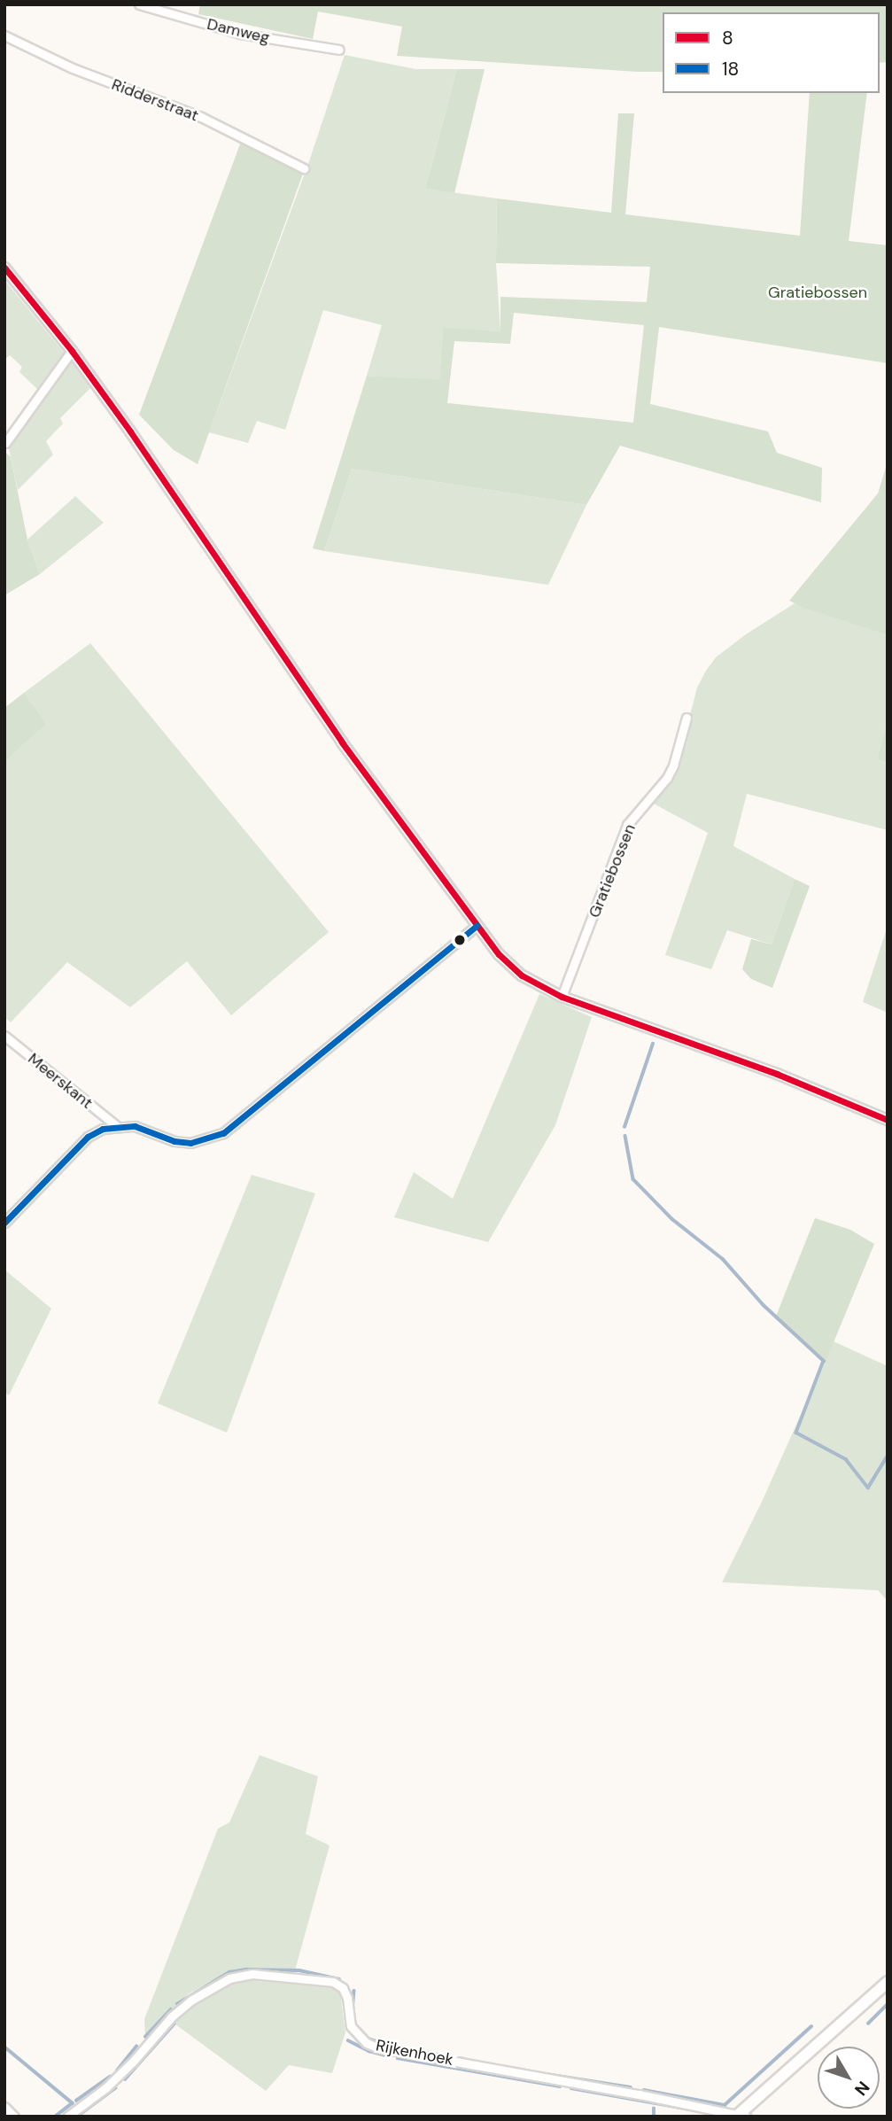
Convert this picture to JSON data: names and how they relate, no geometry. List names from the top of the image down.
{
  "streets": {
    "street": [
      "Damweg",
      "Ridderstraat",
      "Gratiebossen",
      "Meerskant",
      "Rijkenhoek"
    ]
  },
  "parks": ["Gratiebossen"],
  "lines": ["transit line 8", "transit line 18"],
  "legend": ["8", "18"],
  "north": "bottom right"
}
